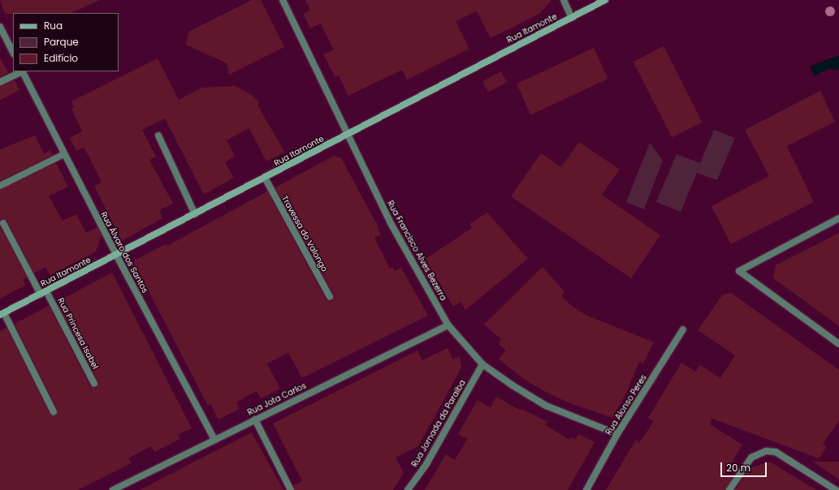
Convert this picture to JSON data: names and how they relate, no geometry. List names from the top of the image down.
{
  "streets": {
    "street": [
      "Rua Itamonte",
      "Travessa do Valongo",
      "Rua Francisco Alves Bezerra",
      "Rua Álvaro dos Santos",
      "Rua Princesa Isabel",
      "Rua Jota Carlos",
      "Rua Alonso Peres",
      "Rua Jornada da Paraiba"
    ]
  },
  "crossings": [
    ["Rua Itamonte", "Travessa do Valongo"],
    ["Rua Itamonte", "Rua Francisco Alves Bezerra"],
    ["Rua Itamonte", "Rua Álvaro dos Santos"],
    ["Rua Itamonte", "Rua Princesa Isabel"],
    ["Rua Francisco Alves Bezerra", "Rua Jota Carlos"],
    ["Rua Francisco Alves Bezerra", "Rua Alonso Peres"],
    ["Rua Francisco Alves Bezerra", "Rua Jornada da Paraiba"],
    ["Rua Álvaro dos Santos", "Rua Jota Carlos"]
  ],
  "legend": ["Rua", "Parque", "Edifício"],
  "scale_bar": "20 m"
}
